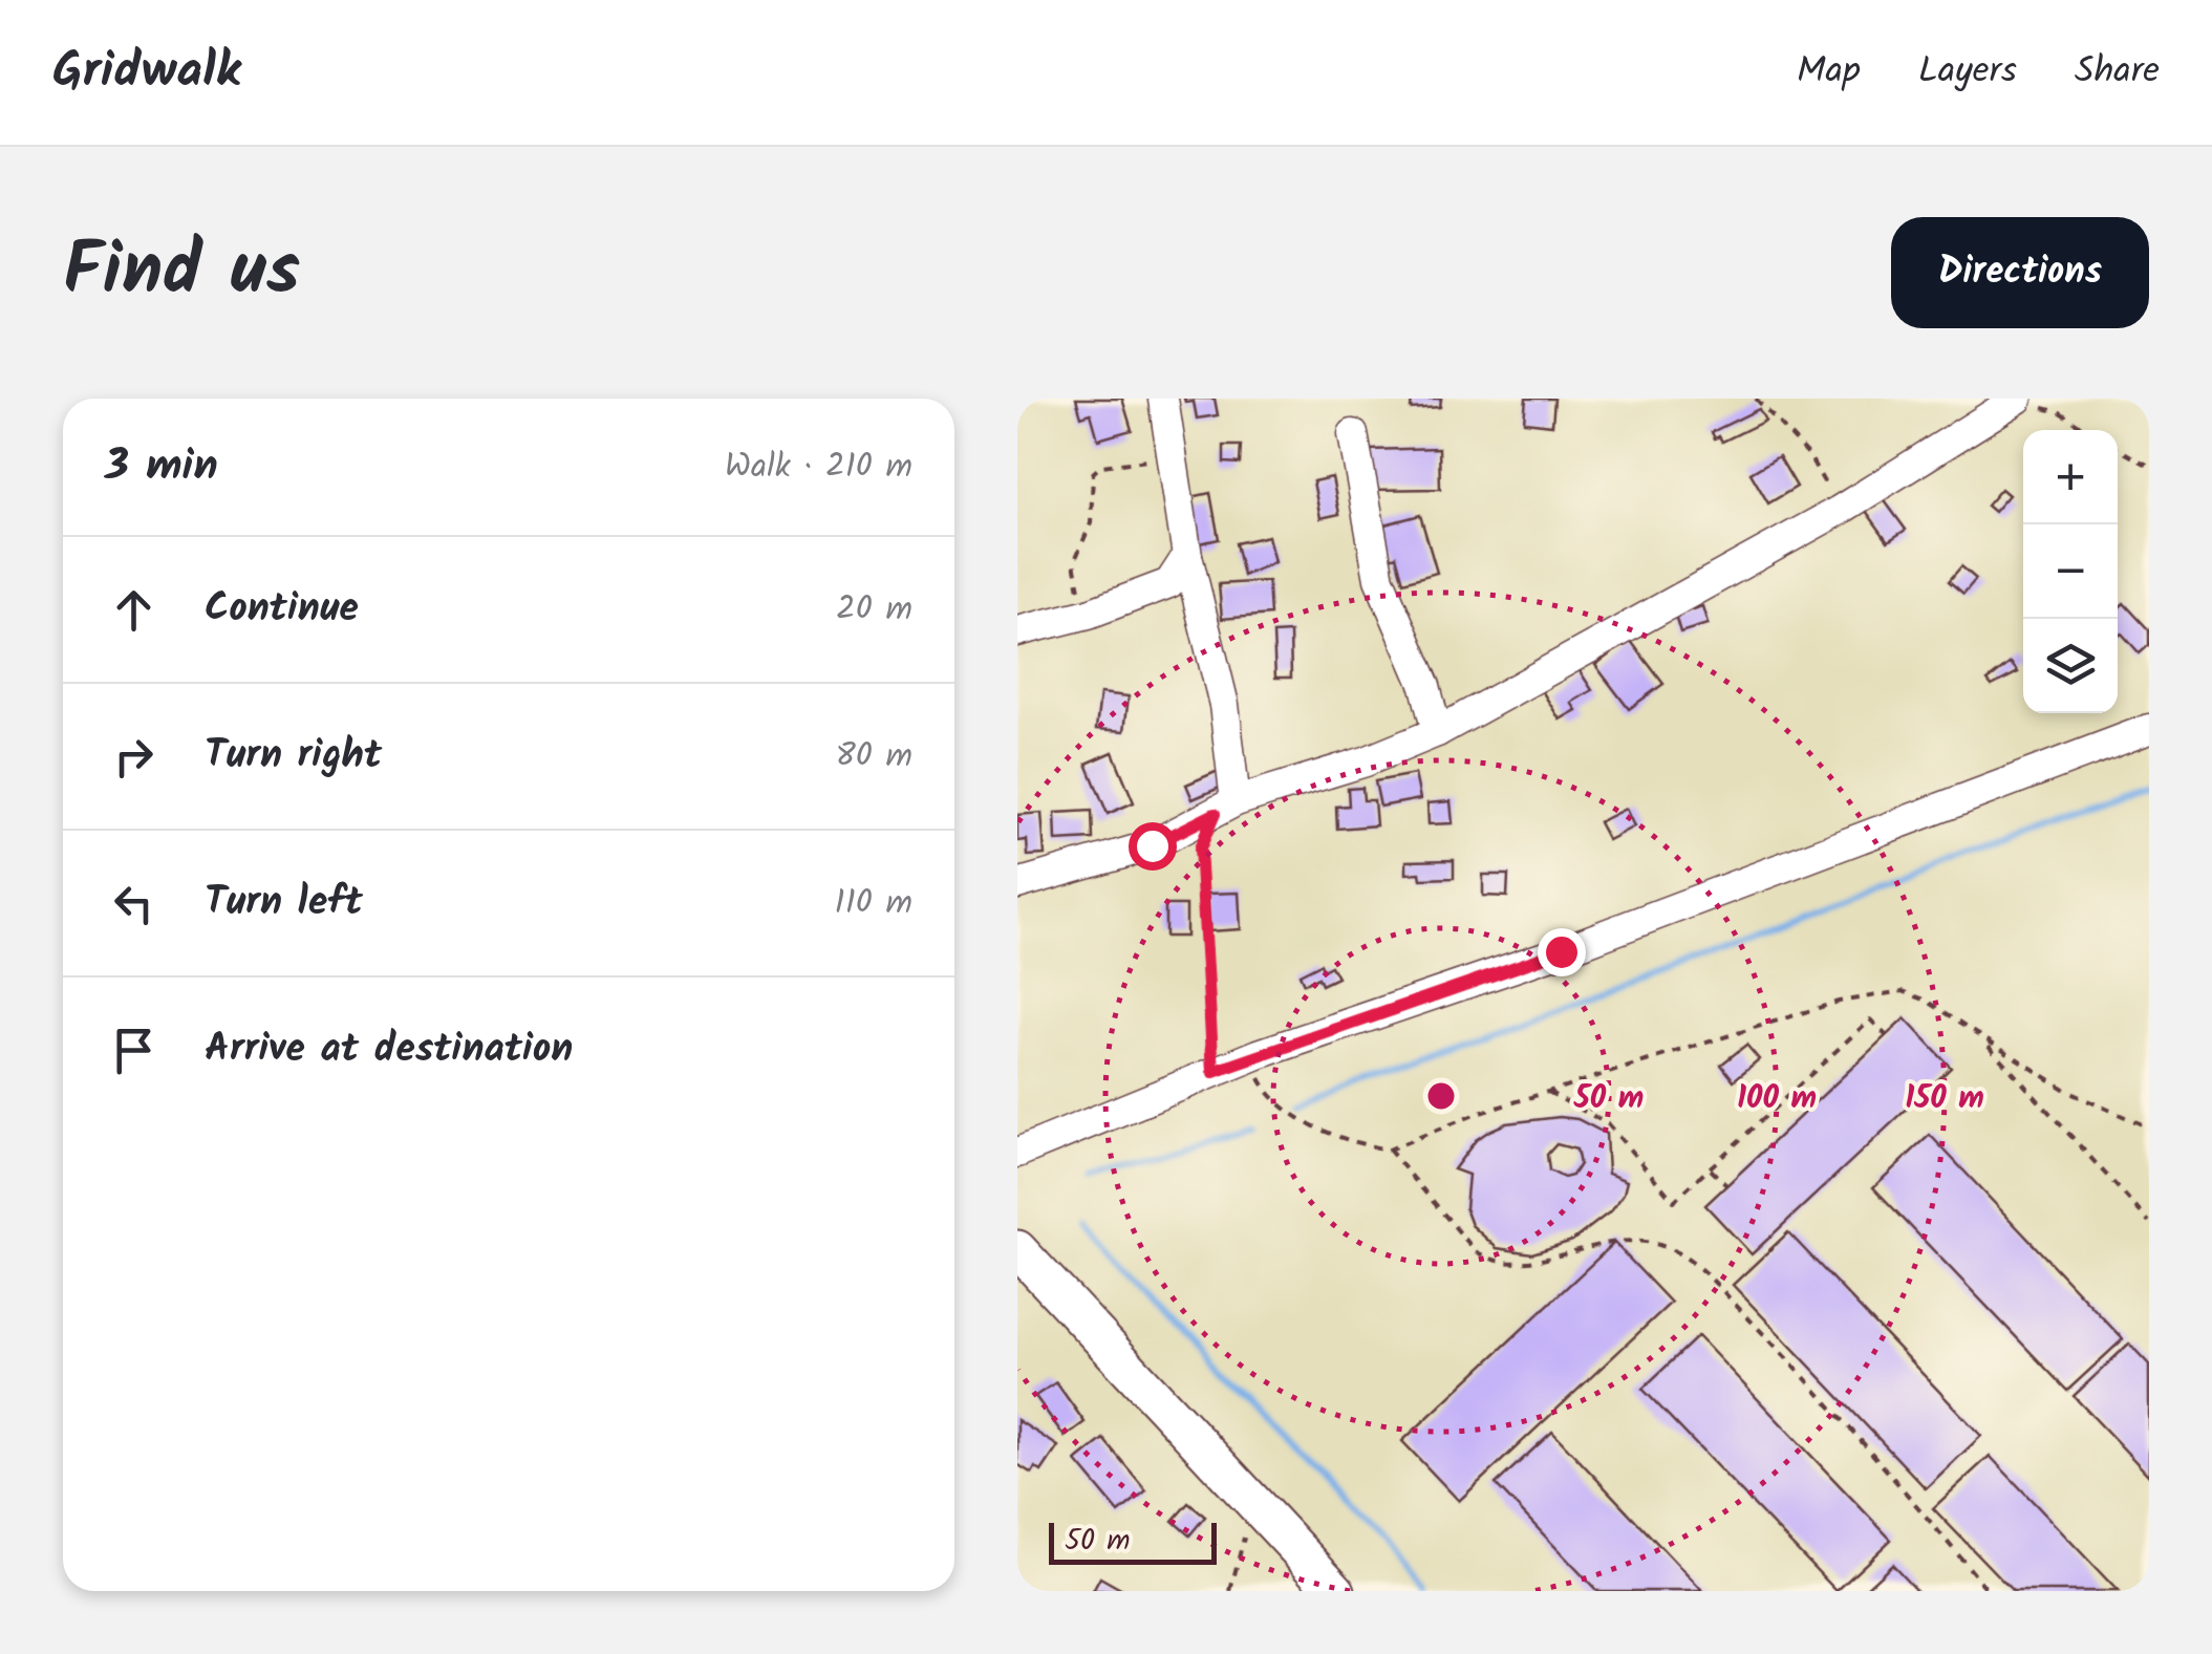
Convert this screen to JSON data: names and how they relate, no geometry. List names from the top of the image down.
{
  "scale_bar": "50 m",
  "page": {
    "header": "Gridwalk",
    "nav": ["Map", "Layers", "Share"],
    "title": "Find us",
    "buttons": "Directions",
    "heading": ["3 min", "Walk · 210 m"],
    "map_buttons": ["+", "−"],
    "list": [
      ["Continue", "20 m"],
      ["Turn right", "80 m"],
      ["Turn left", "110 m"],
      "Arrive at destination"
    ],
    "scale": "50 m"
  },
  "rings": ["50 m", "100 m", "150 m"]
}
